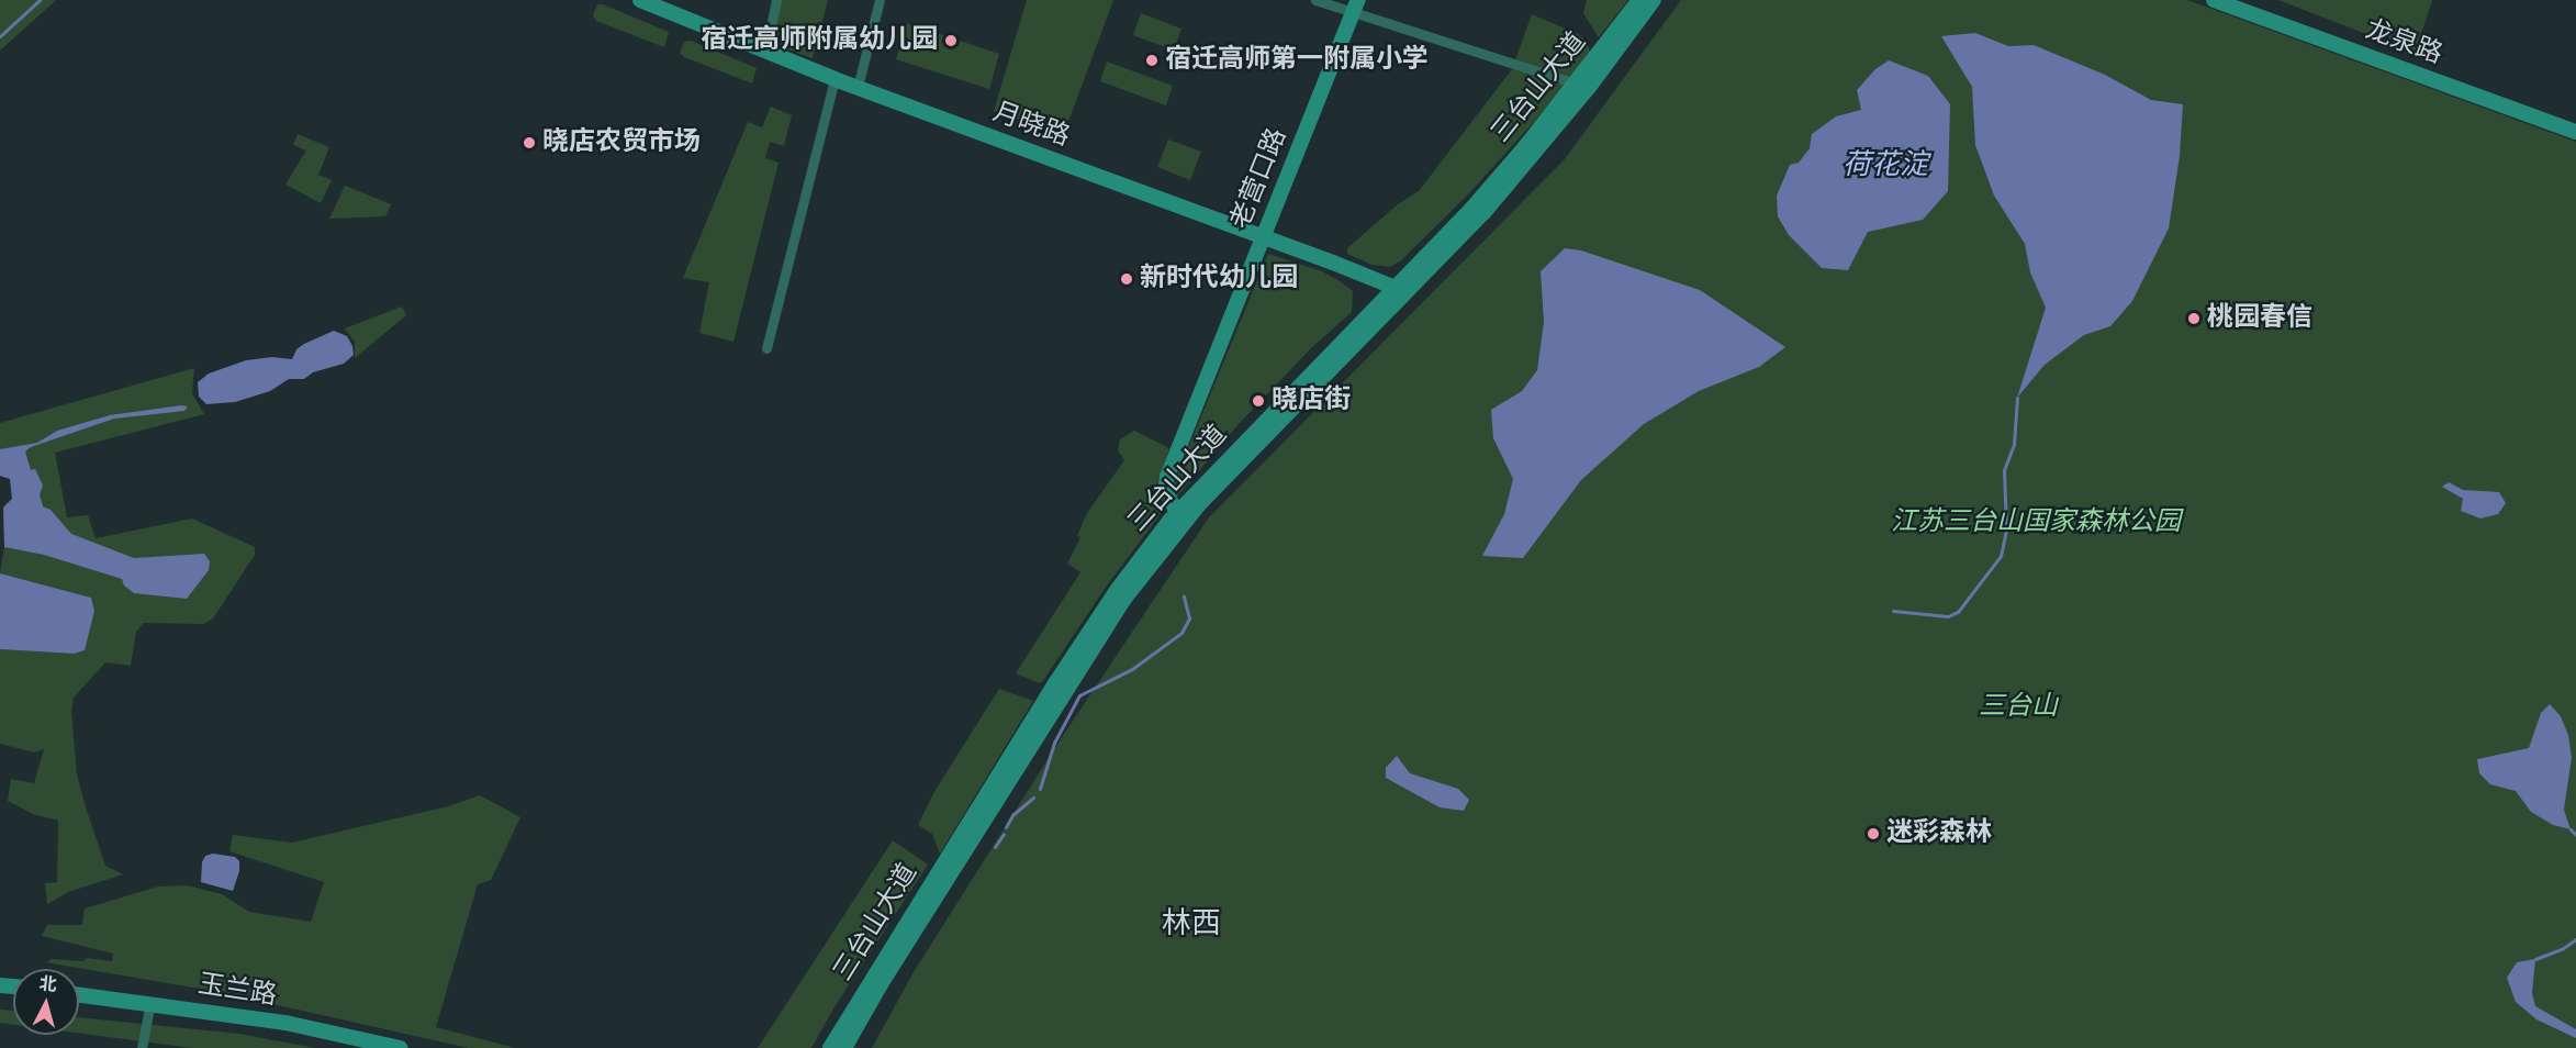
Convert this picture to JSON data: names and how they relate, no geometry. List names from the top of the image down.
{
  "streets": {
    "street": [
      "龙泉路",
      "三台山大道",
      "月晓路",
      "老营口路",
      "玉兰路"
    ]
  },
  "crossings": [
    ["三台山大道", "月晓路"],
    ["三台山大道", "老营口路"],
    ["月晓路", "老营口路"]
  ],
  "districts": ["林西"],
  "water": ["荷花淀"],
  "parks": ["江苏三台山国家森林公园", "三台山"],
  "places": [
    "宿迁高师附属幼儿园",
    "宿迁高师第一附属小学",
    "晓店农贸市场",
    "新时代幼儿园",
    "桃园春信",
    "晓店街",
    "迷彩森林"
  ],
  "north": "top"
}
